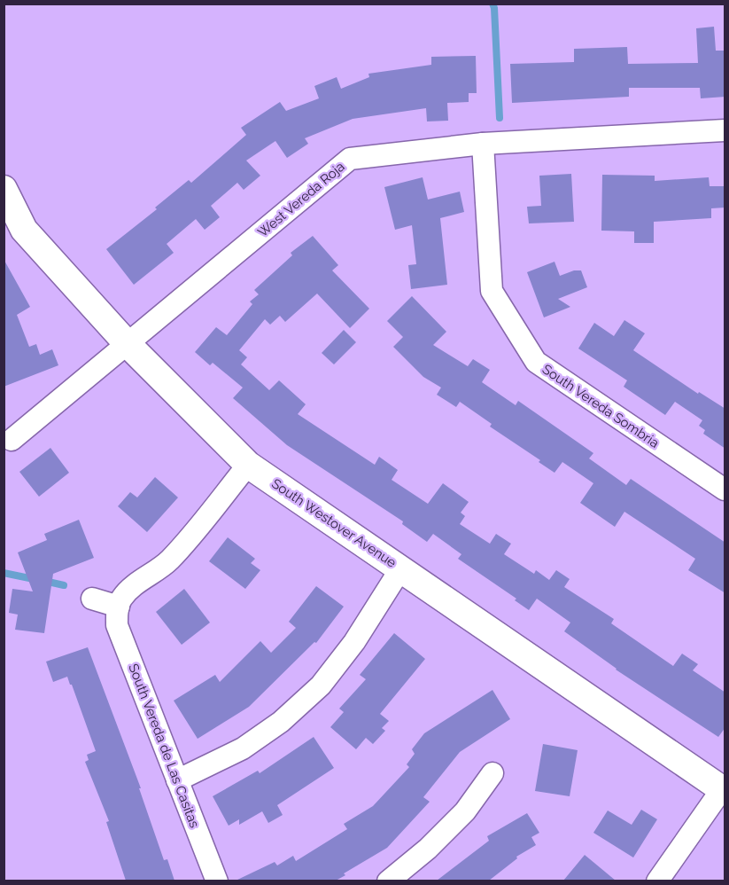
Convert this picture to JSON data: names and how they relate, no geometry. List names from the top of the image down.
{
  "streets": {
    "street": [
      "West Vereda Roja",
      "South Vereda Sombria",
      "South Westover Avenue",
      "South Vereda de Las Casitas"
    ]
  },
  "crossings": [
    ["West Vereda Roja", "South Vereda Sombria"],
    ["West Vereda Roja", "South Westover Avenue"]
  ]
}
